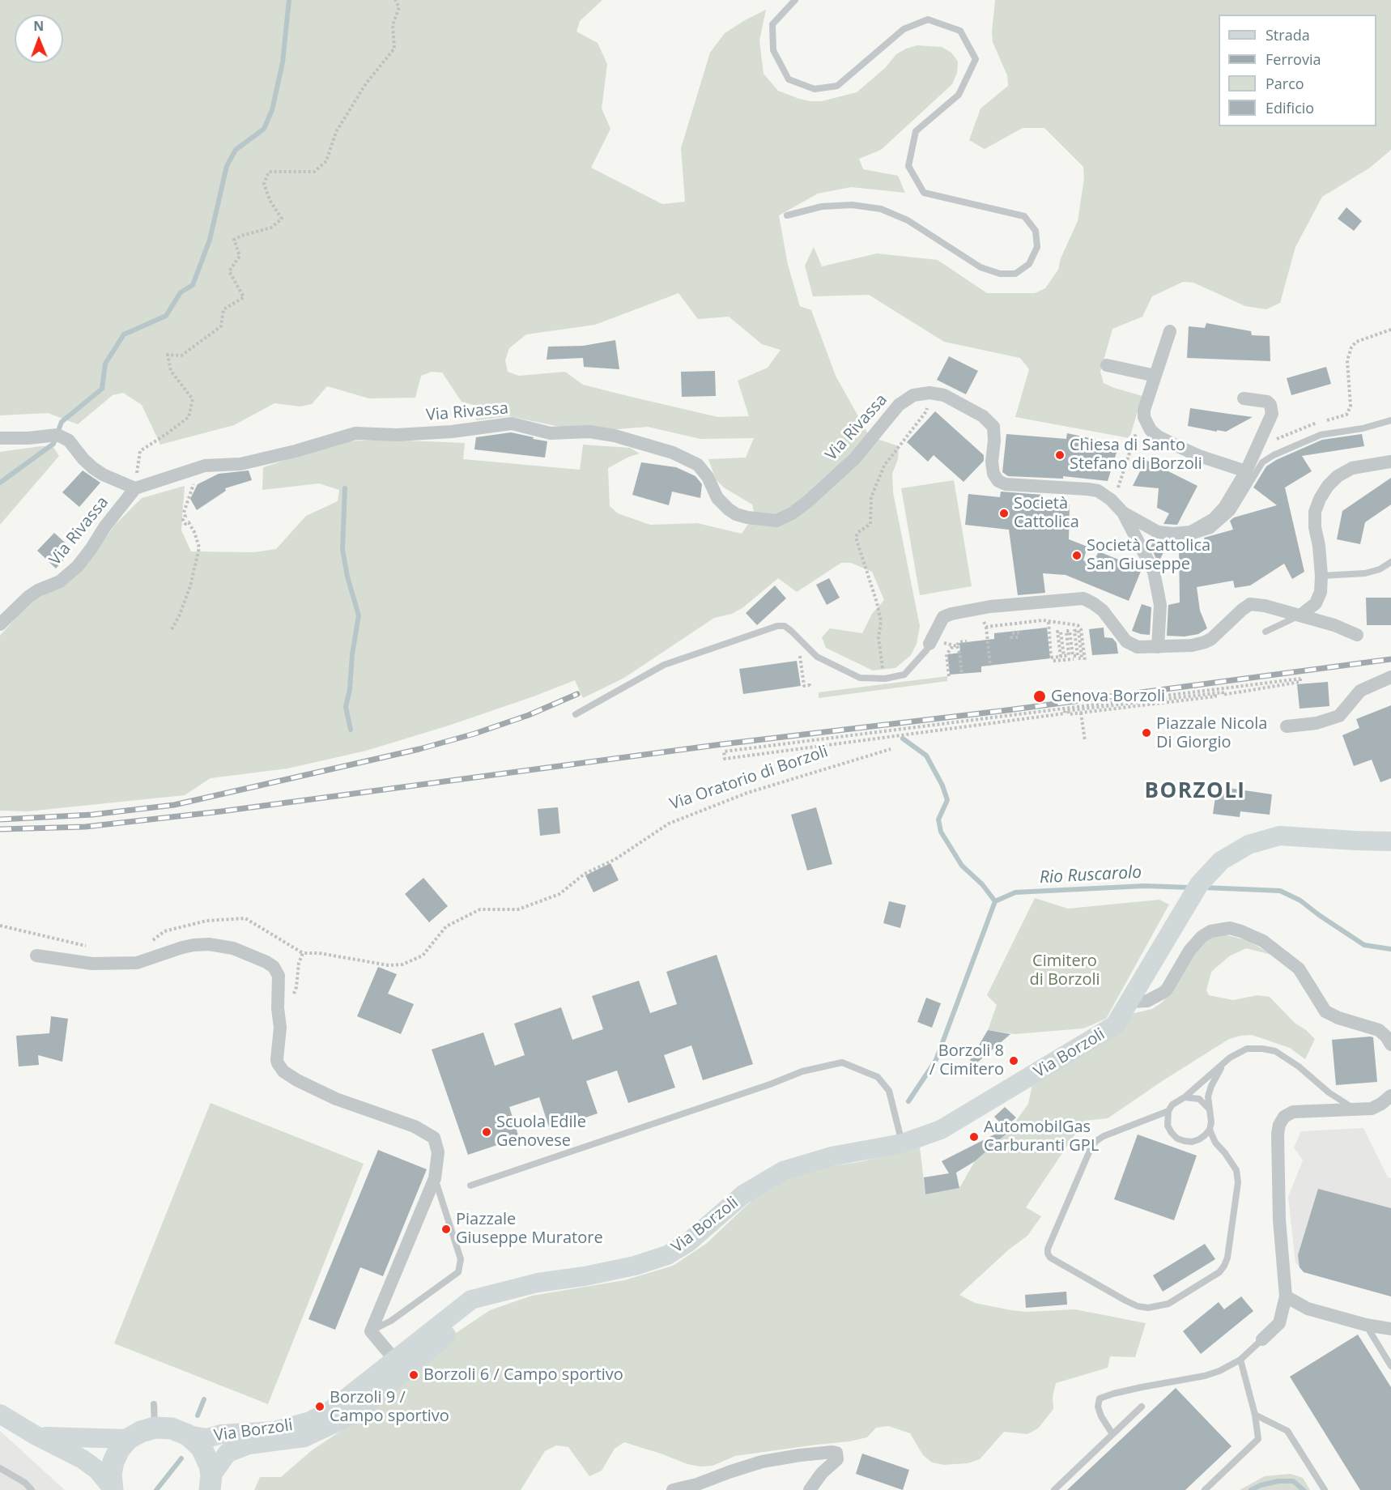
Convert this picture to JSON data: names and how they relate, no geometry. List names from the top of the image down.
{
  "streets": {
    "main road": ["Via Borzoli"],
    "street": ["Via Rivassa"],
    "path": ["Via Oratorio di Borzoli"]
  },
  "districts": ["BORZOLI"],
  "water": ["Rio Ruscarolo"],
  "parks": ["Cimitero di Borzoli"],
  "places": [
    "Chiesa di Santo Stefano di Borzoli",
    "Società Cattolica",
    "Società Cattolica San Giuseppe",
    "Genova Borzoli",
    "Piazzale Nicola Di Giorgio",
    "Borzoli 8 / Cimitero",
    "Scuola Edile Genovese",
    "AutomobilGas Carburanti GPL",
    "Piazzale Giuseppe Muratore",
    "Borzoli 6 / Campo sportivo",
    "Borzoli 9 / Campo sportivo"
  ],
  "legend": [
    "Strada",
    "Ferrovia",
    "Parco",
    "Edificio"
  ],
  "north": "top"
}
